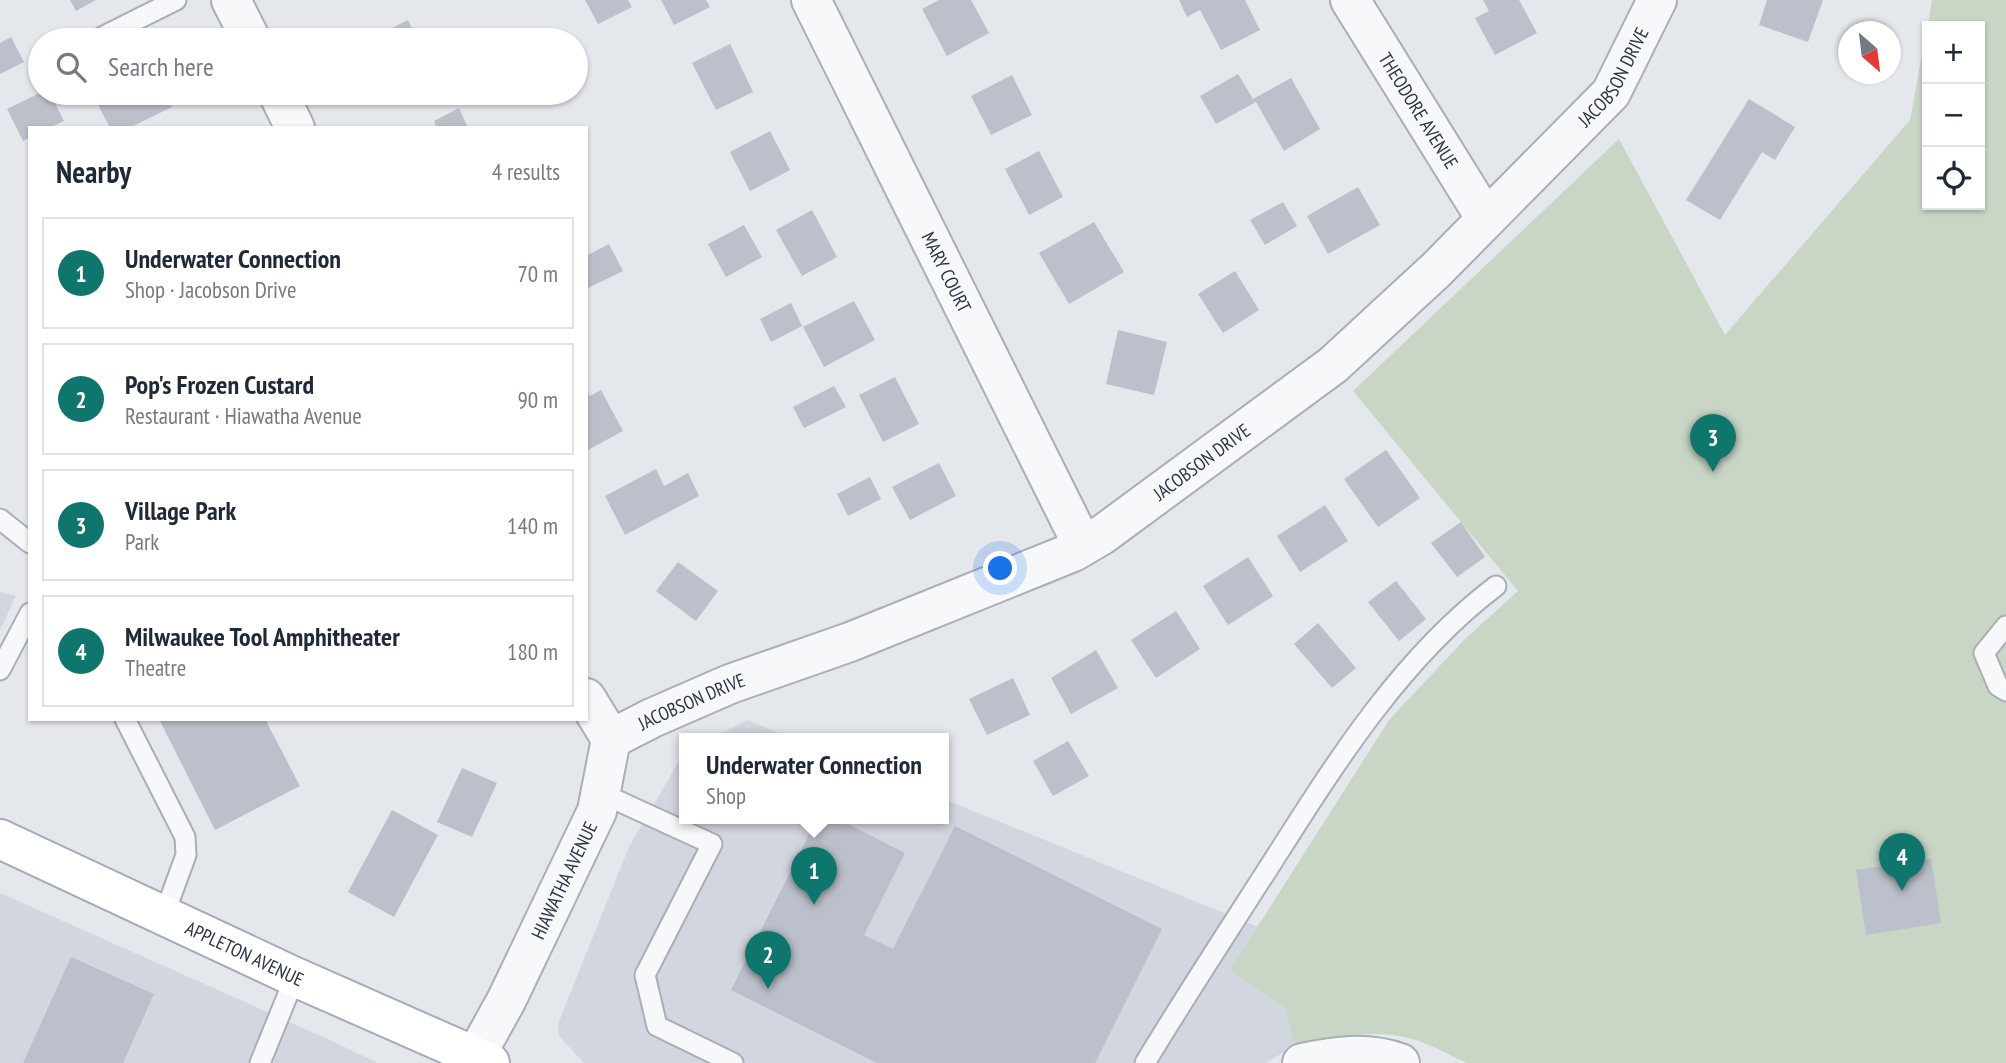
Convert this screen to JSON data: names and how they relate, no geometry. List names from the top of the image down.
{
  "streets": {
    "main road": ["APPLETON AVENUE"],
    "street": [
      "JACOBSON DRIVE",
      "THEODORE AVENUE",
      "MARY COURT",
      "HIAWATHA AVENUE"
    ]
  },
  "crossings": [
    ["JACOBSON DRIVE", "THEODORE AVENUE"],
    ["JACOBSON DRIVE", "MARY COURT"],
    ["JACOBSON DRIVE", "HIAWATHA AVENUE"],
    ["HIAWATHA AVENUE", "APPLETON AVENUE"]
  ],
  "north": "bottom right",
  "page": {
    "map_buttons": ["+", "−"],
    "search": "Search here",
    "heading": ["Nearby", "4 results"],
    "list": [
      {
        "mark": "1",
        "name": "Underwater Connection",
        "note": "Shop · Jacobson Drive",
        "value": "70 m"
      },
      {
        "mark": "2",
        "name": "Pop's Frozen Custard",
        "note": "Restaurant · Hiawatha Avenue",
        "value": "90 m"
      },
      {
        "mark": "3",
        "name": "Village Park",
        "note": "Park",
        "value": "140 m"
      },
      {
        "mark": "4",
        "name": "Milwaukee Tool Amphitheater",
        "note": "Theatre",
        "value": "180 m"
      }
    ],
    "pins": [
      "3",
      "4",
      "1",
      "2"
    ],
    "popup": ["Underwater Connection", "Shop"]
  }
}
